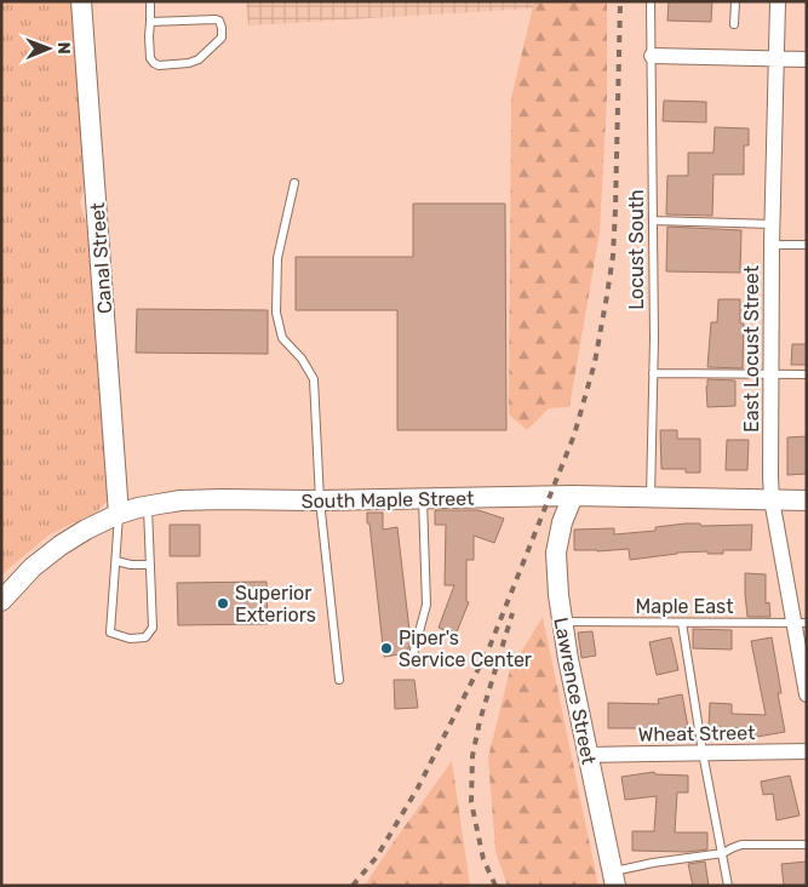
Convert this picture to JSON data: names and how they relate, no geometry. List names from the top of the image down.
{
  "streets": {
    "street": [
      "Canal Street",
      "East Locust Street",
      "South Maple Street",
      "Lawrence Street",
      "Wheat Street"
    ],
    "lane": ["Locust South", "Maple East"]
  },
  "crossings": [
    ["Locust South", "South Maple Street"],
    ["Canal Street", "South Maple Street"],
    ["East Locust Street", "South Maple Street"],
    ["East Locust Street", "Maple East"],
    ["South Maple Street", "Lawrence Street"],
    ["Maple East", "Lawrence Street"],
    ["Lawrence Street", "Wheat Street"]
  ],
  "places": ["Superior Exteriors", "Piper's Service Center"],
  "north": "right"
}
